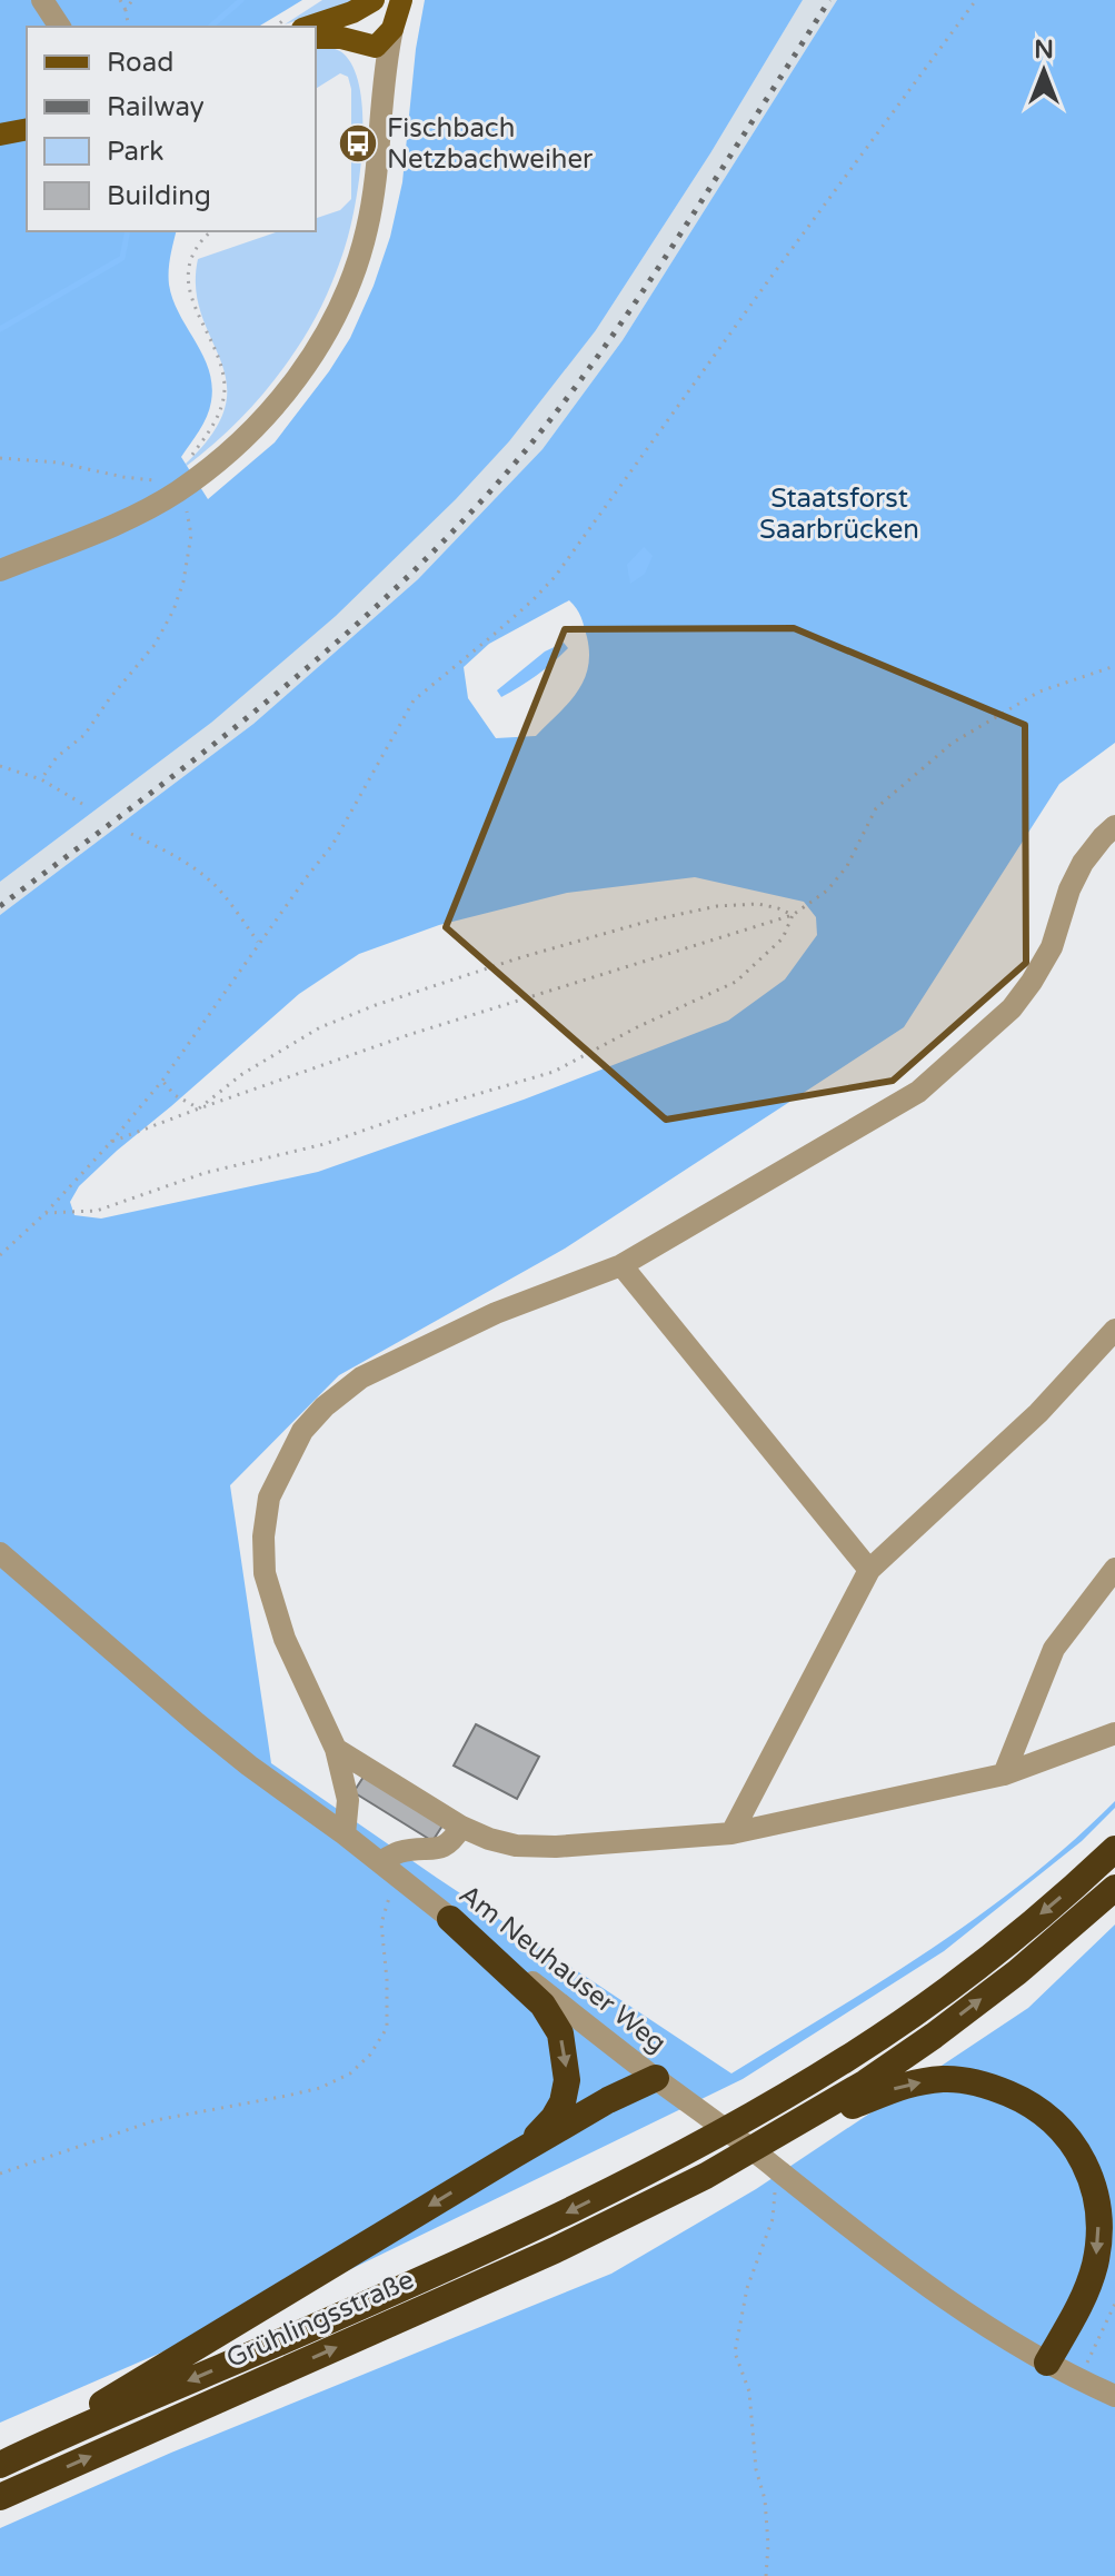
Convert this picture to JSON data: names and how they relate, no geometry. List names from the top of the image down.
{
  "streets": {
    "highway": ["Grühlingsstraße"],
    "street": ["Am Neuhauser Weg"]
  },
  "parks": ["Staatsforst Saarbrücken"],
  "places": {
    "bus stop": ["Fischbach Netzbachweiher"]
  },
  "legend": [
    "Road",
    "Railway",
    "Park",
    "Building"
  ],
  "north": "top"
}
